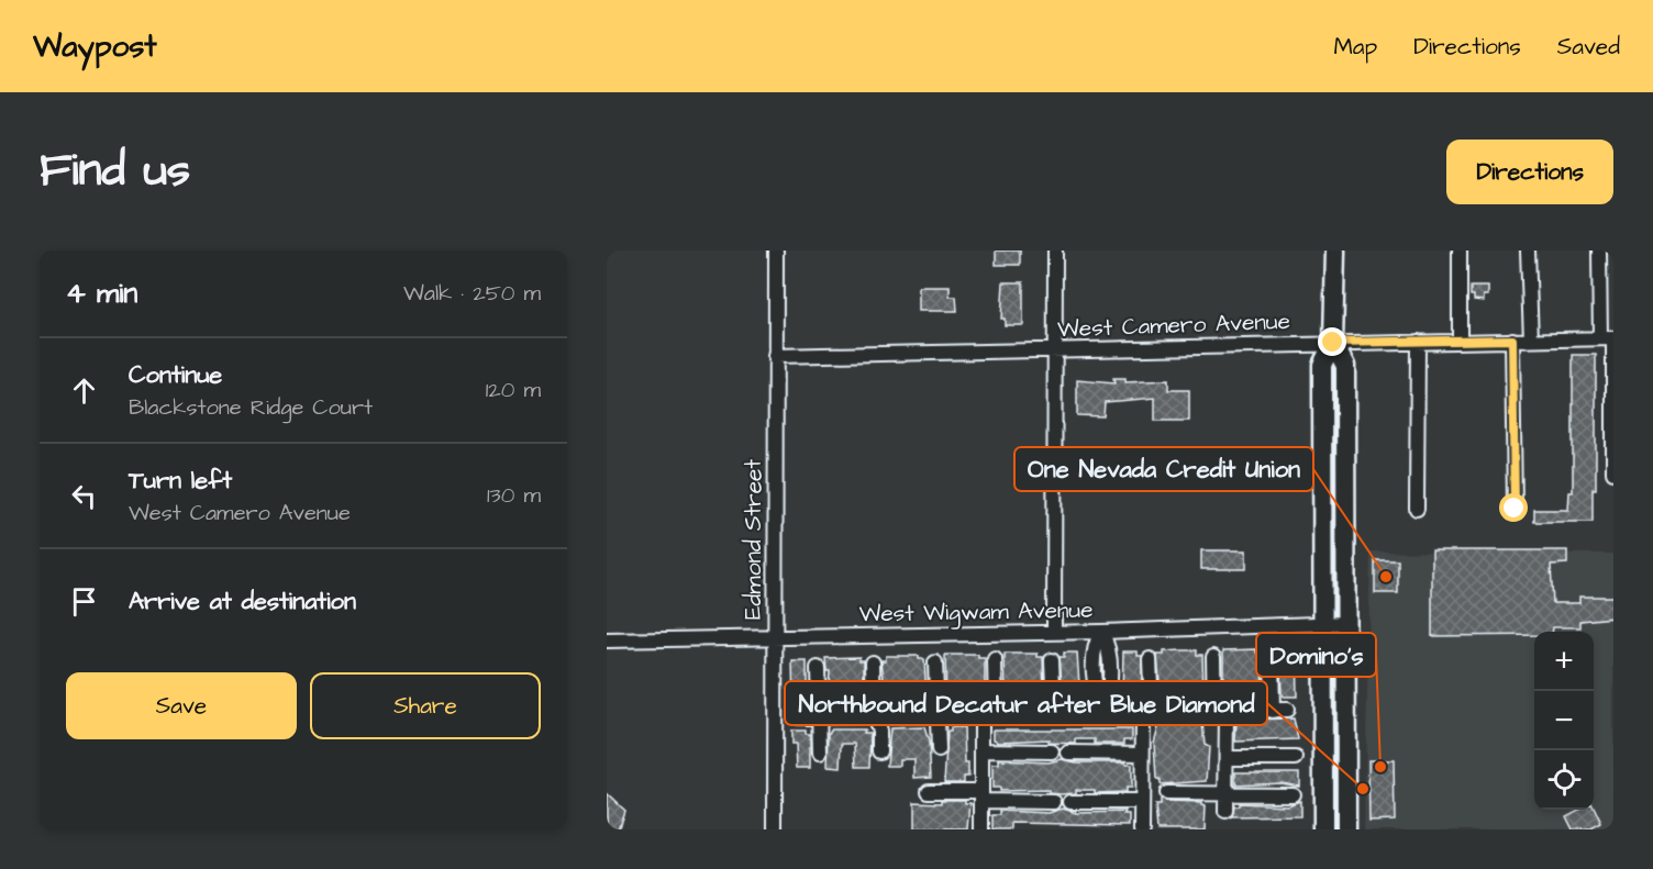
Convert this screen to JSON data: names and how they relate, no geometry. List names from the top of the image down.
{
  "streets": {
    "street": ["West Camero Avenue", "Edmond Street", "West Wigwam Avenue"]
  },
  "crossings": [
    ["West Camero Avenue", "Edmond Street"],
    ["Edmond Street", "West Wigwam Avenue"]
  ],
  "places": ["One Nevada Credit Union", "Domino's", "Northbound Decatur after Blue Diamond"],
  "page": {
    "header": "Waypost",
    "nav": ["Map", "Directions", "Saved"],
    "title": "Find us",
    "buttons": [
      "Directions",
      ["Save", "Share"]
    ],
    "heading": ["4 min", "Walk · 250 m"],
    "list": [
      ["Continue", "Blackstone Ridge Court", "120 m"],
      ["Turn left", "West Camero Avenue", "130 m"],
      "Arrive at destination"
    ],
    "map_buttons": ["+", "−"]
  }
}
